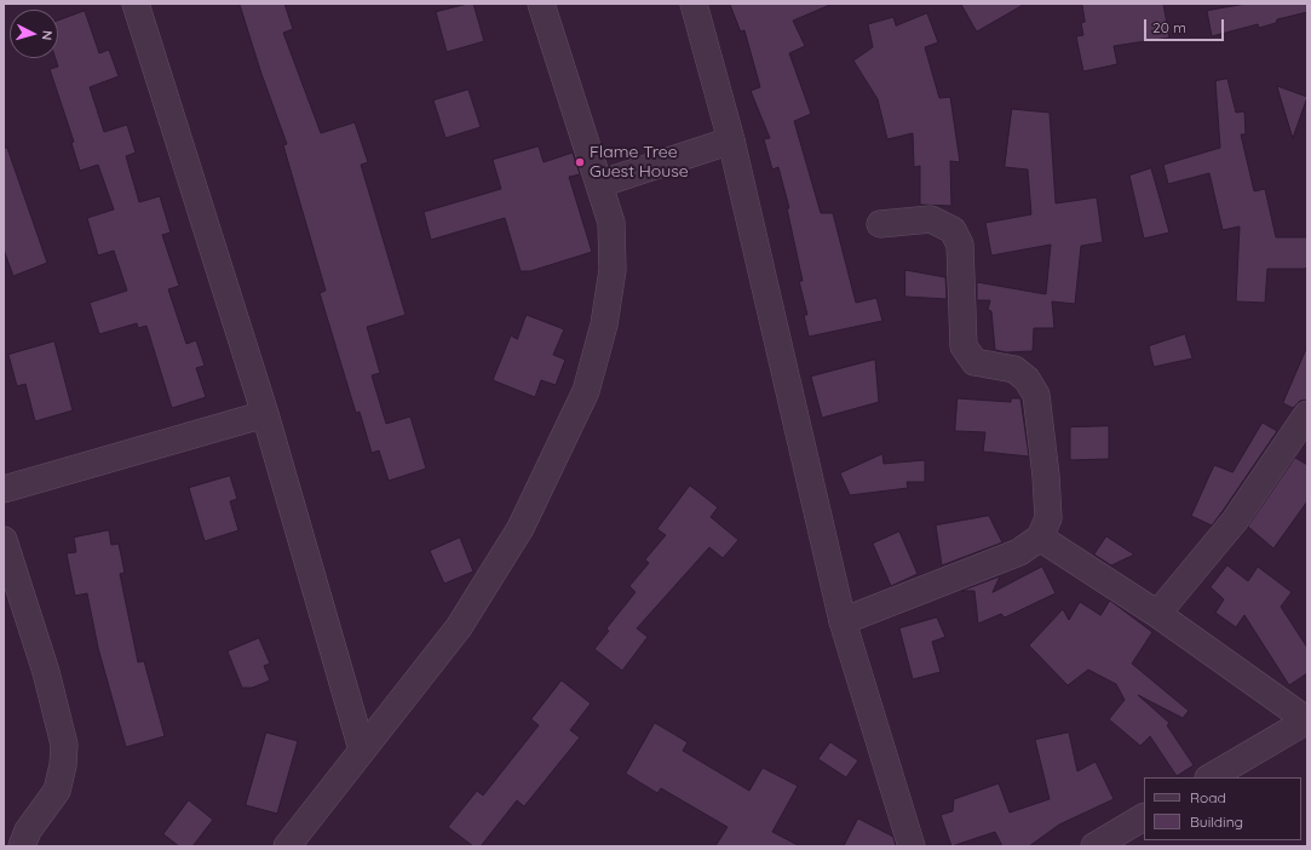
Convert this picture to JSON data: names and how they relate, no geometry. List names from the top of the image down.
{
  "places": ["Flame Tree Guest House"],
  "legend": ["Road", "Building"],
  "scale_bar": "20 m",
  "north": "right"
}
